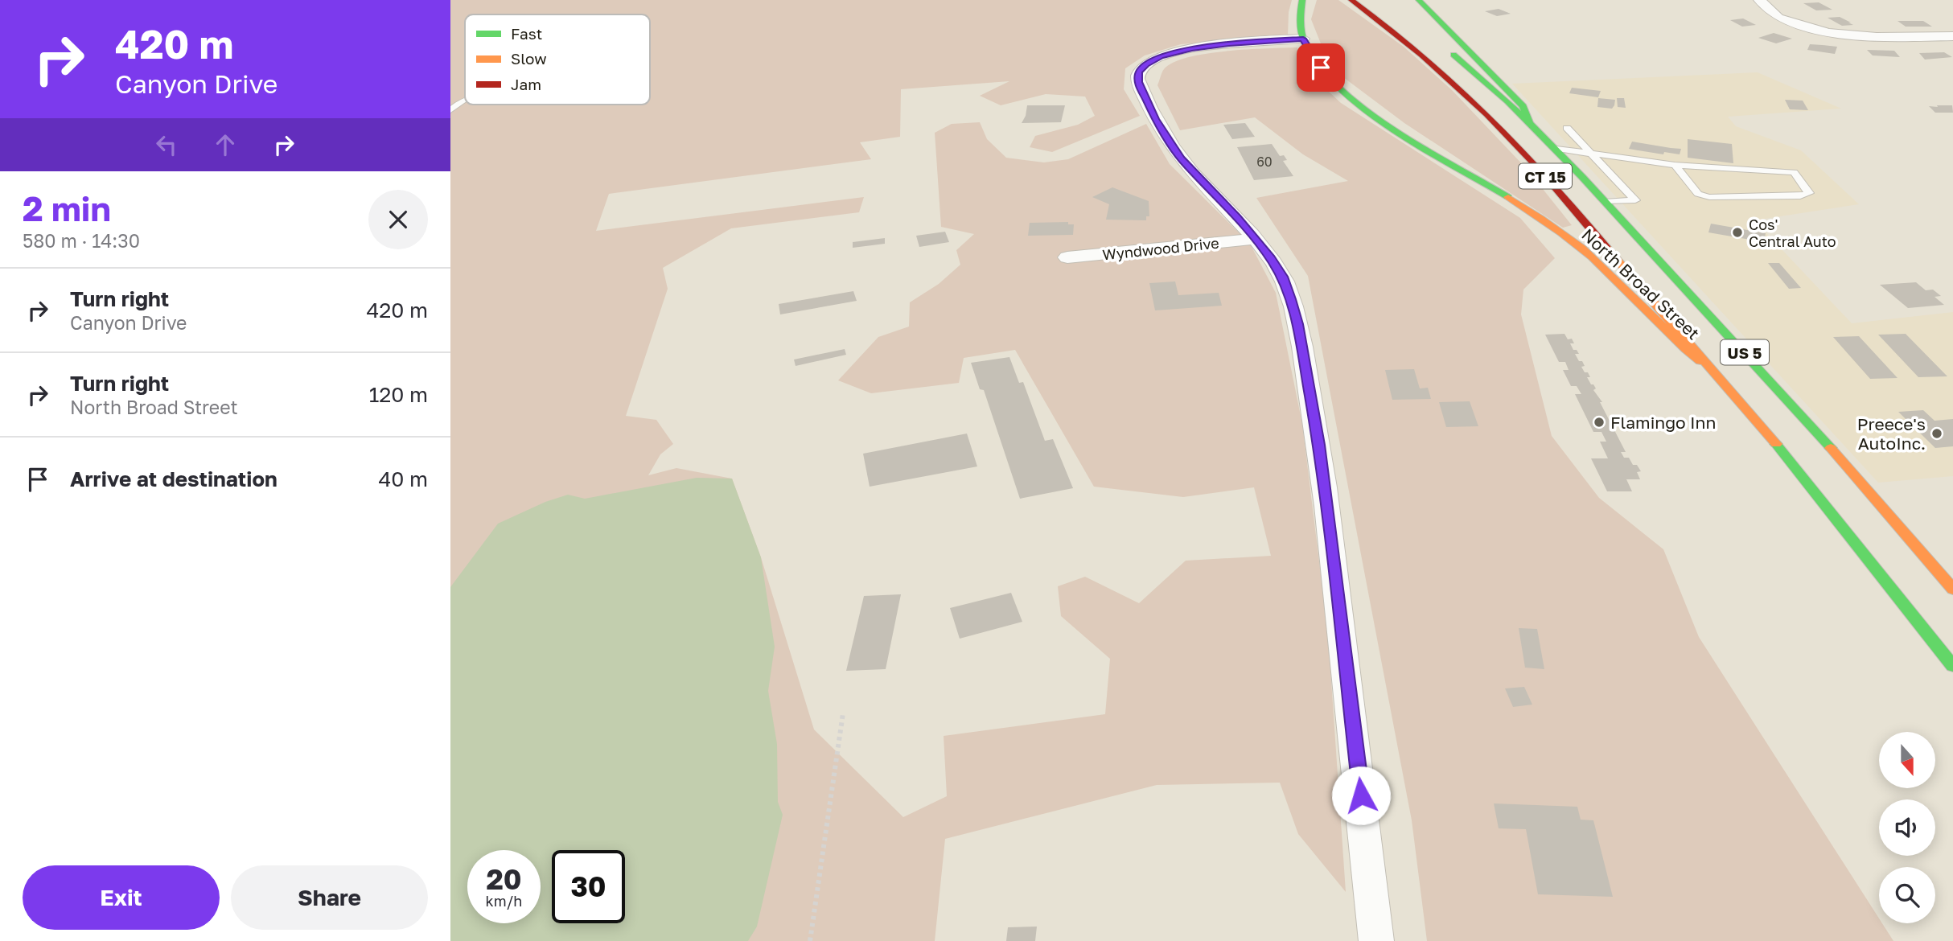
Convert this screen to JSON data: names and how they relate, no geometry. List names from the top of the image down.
{
  "streets": {
    "main road": ["CT 15", "North Broad Street", "US 5"],
    "street": ["Wyndwood Drive"]
  },
  "crossings": [
    ["CT 15", "North Broad Street"]
  ],
  "places": ["Cos' Central Auto", "Flamingo Inn", "Preece's AutoInc."],
  "house_numbers": ["60"],
  "legend": ["Fast", "Slow", "Jam"],
  "north": "bottom",
  "page": {
    "turn": ["420 m", "Canyon Drive"],
    "heading": ["2 min", "580 m · 14:30"],
    "list": [
      {
        "name": "Turn right",
        "note": "Canyon Drive",
        "value": "420 m"
      },
      {
        "name": "Turn right",
        "note": "North Broad Street",
        "value": "120 m"
      },
      {
        "name": "Arrive at destination",
        "value": "40 m"
      }
    ],
    "speed": "20 km/h",
    "limit": "30",
    "buttons": ["Exit", "Share"]
  }
}
